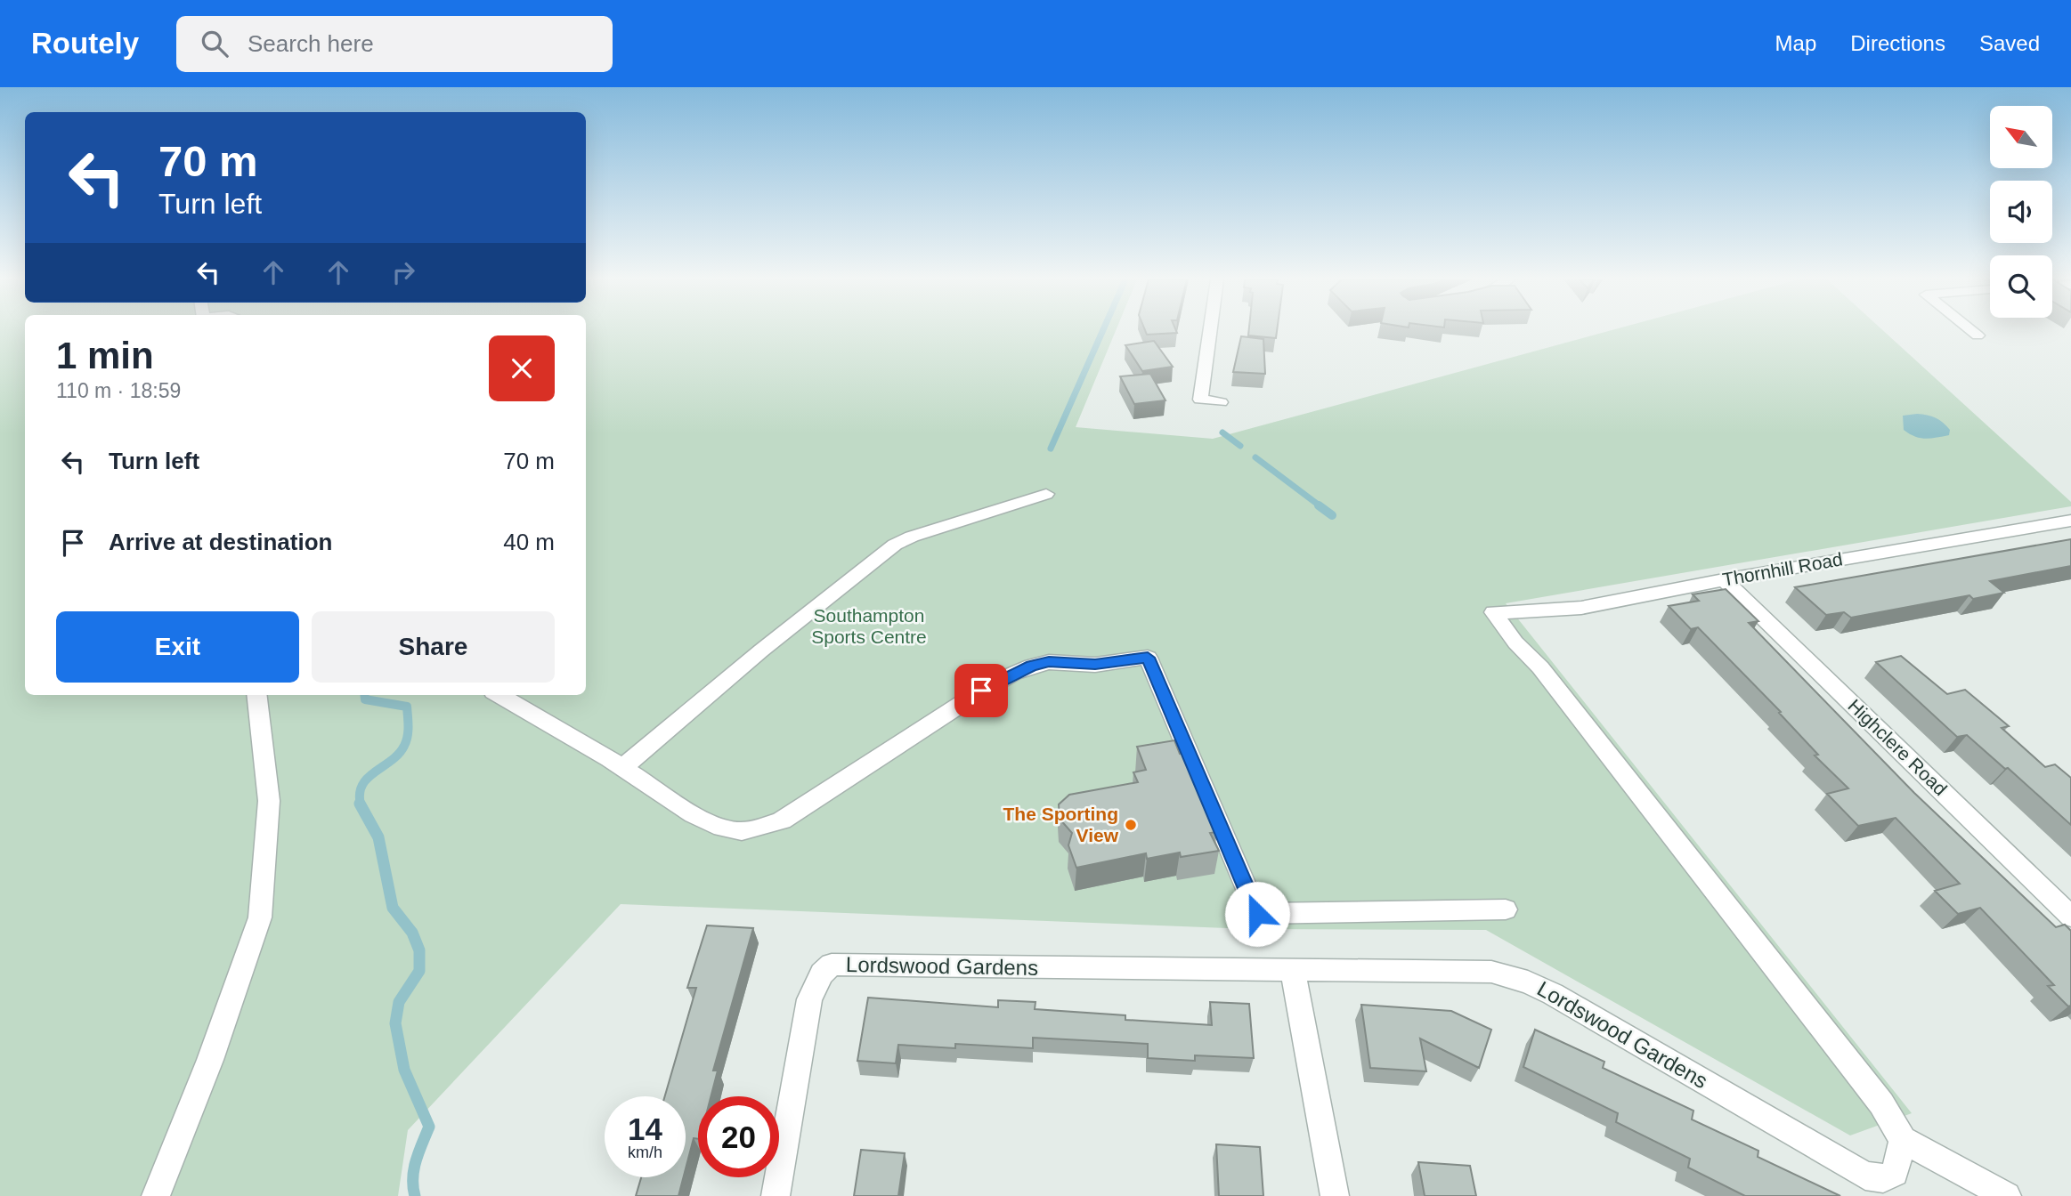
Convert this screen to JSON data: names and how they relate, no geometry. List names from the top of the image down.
{
  "streets": {
    "street": ["Thornhill Road", "Highclere Road", "Lordswood Gardens"]
  },
  "crossings": [
    ["Thornhill Road", "Highclere Road"],
    ["Thornhill Road", "Lordswood Gardens"]
  ],
  "parks": ["Southampton Sports Centre"],
  "places": ["The Sporting View"],
  "north": "top left",
  "page": {
    "header": "Routely",
    "search": "Search here",
    "nav": ["Map", "Directions", "Saved"],
    "turn": ["70 m", "Turn left"],
    "heading": ["1 min", "110 m · 18:59"],
    "list": [
      {
        "name": "Turn left",
        "value": "70 m"
      },
      {
        "name": "Arrive at destination",
        "value": "40 m"
      }
    ],
    "buttons": ["Exit", "Share"],
    "speed": "14 km/h",
    "limit": "20"
  }
}
